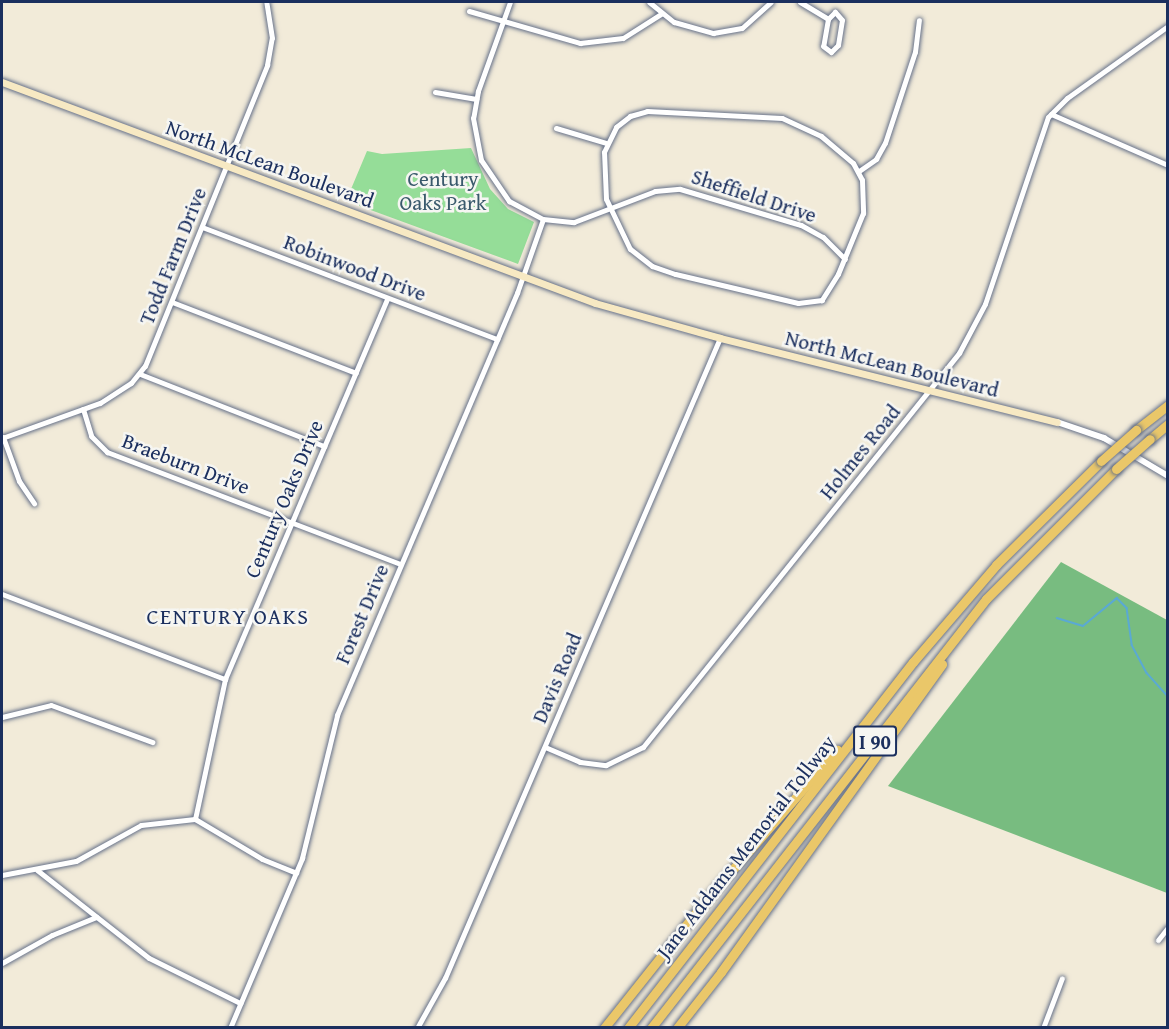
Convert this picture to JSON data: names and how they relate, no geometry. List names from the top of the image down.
{
  "streets": {
    "highway": ["I 90", "Jane Addams Memorial Tollway"],
    "main road": ["North McLean Boulevard"],
    "street": [
      "Sheffield Drive",
      "Todd Farm Drive",
      "Robinwood Drive",
      "Holmes Road",
      "Braeburn Drive",
      "Century Oaks Drive",
      "Forest Drive",
      "Davis Road"
    ]
  },
  "crossings": [
    ["North McLean Boulevard", "Todd Farm Drive"],
    ["North McLean Boulevard", "Holmes Road"],
    ["North McLean Boulevard", "Forest Drive"],
    ["North McLean Boulevard", "Davis Road"],
    ["Sheffield Drive", "Forest Drive"],
    ["Todd Farm Drive", "Robinwood Drive"],
    ["Todd Farm Drive", "Braeburn Drive"],
    ["Robinwood Drive", "Century Oaks Drive"],
    ["Robinwood Drive", "Forest Drive"],
    ["Holmes Road", "Davis Road"],
    ["Braeburn Drive", "Century Oaks Drive"],
    ["Braeburn Drive", "Forest Drive"]
  ],
  "districts": ["CENTURY OAKS"],
  "parks": ["Century Oaks Park"]
}
